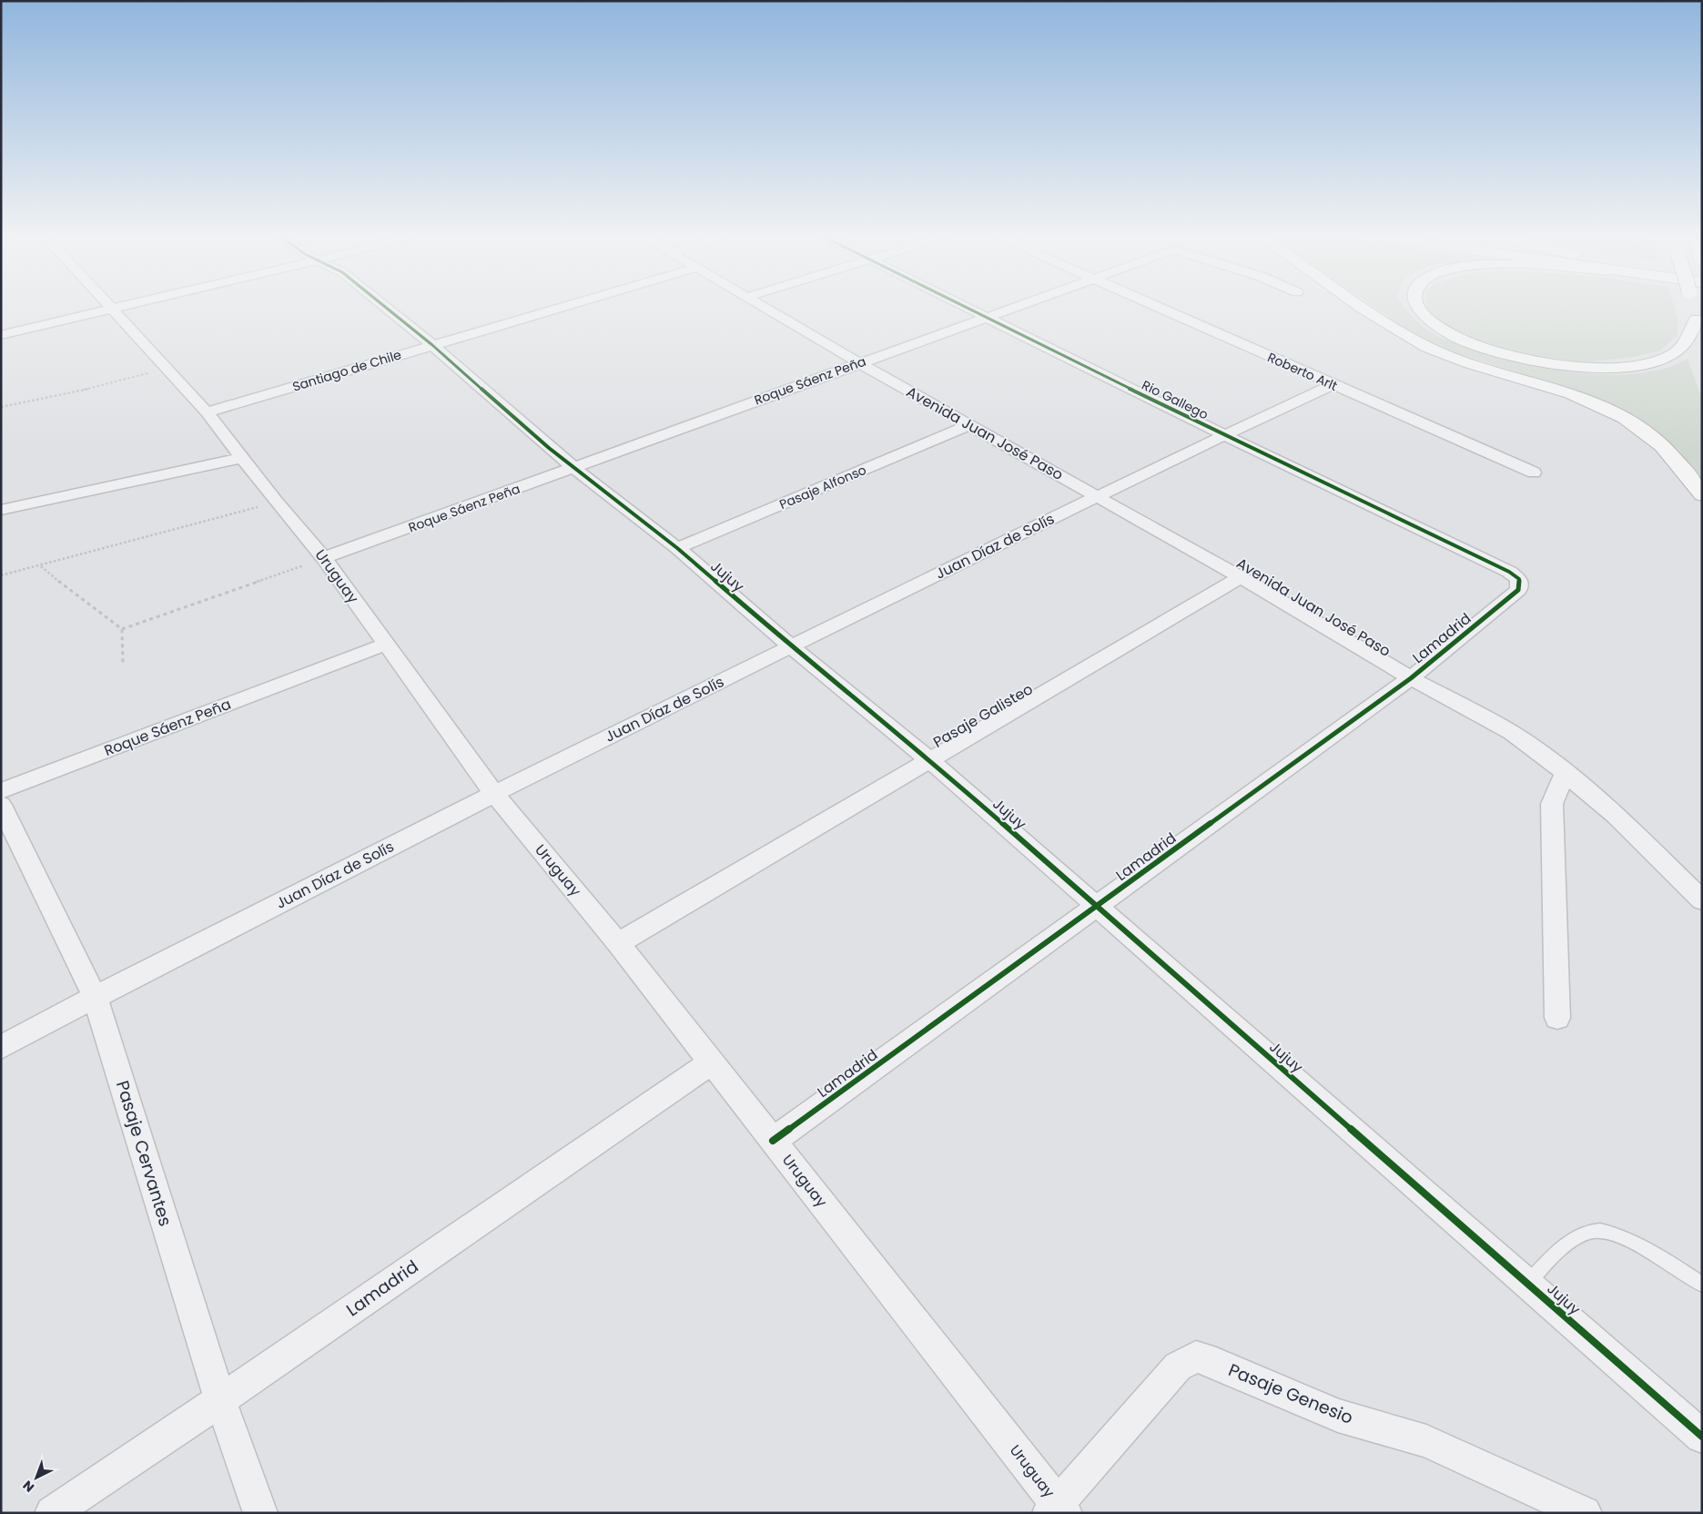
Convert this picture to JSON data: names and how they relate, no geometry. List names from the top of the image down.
{
  "streets": {
    "street": [
      "Santiago de Chile",
      "Roberto Arlt",
      "Roque Sáenz Peña",
      "Rio Gallego",
      "Avenida Juan José Paso",
      "Pasaje Alfonso",
      "Juan Díaz de Solís",
      "Uruguay",
      "Jujuy",
      "Lamadrid",
      "Pasaje Galisteo",
      "Pasaje Cervantes",
      "Pasaje Genesio"
    ]
  },
  "crossings": [
    ["Santiago de Chile", "Uruguay"],
    ["Santiago de Chile", "Jujuy"],
    ["Roberto Arlt", "Juan Díaz de Solís"],
    ["Roque Sáenz Peña", "Rio Gallego"],
    ["Roque Sáenz Peña", "Avenida Juan José Paso"],
    ["Roque Sáenz Peña", "Uruguay"],
    ["Roque Sáenz Peña", "Jujuy"],
    ["Rio Gallego", "Juan Díaz de Solís"],
    ["Rio Gallego", "Lamadrid"],
    ["Avenida Juan José Paso", "Pasaje Alfonso"],
    ["Avenida Juan José Paso", "Juan Díaz de Solís"],
    ["Avenida Juan José Paso", "Lamadrid"],
    ["Avenida Juan José Paso", "Pasaje Galisteo"],
    ["Pasaje Alfonso", "Jujuy"],
    ["Juan Díaz de Solís", "Uruguay"],
    ["Juan Díaz de Solís", "Jujuy"],
    ["Juan Díaz de Solís", "Pasaje Cervantes"],
    ["Uruguay", "Lamadrid"],
    ["Uruguay", "Pasaje Galisteo"],
    ["Uruguay", "Pasaje Genesio"],
    ["Jujuy", "Lamadrid"],
    ["Jujuy", "Pasaje Galisteo"],
    ["Lamadrid", "Pasaje Cervantes"]
  ],
  "north": "bottom left"
}
